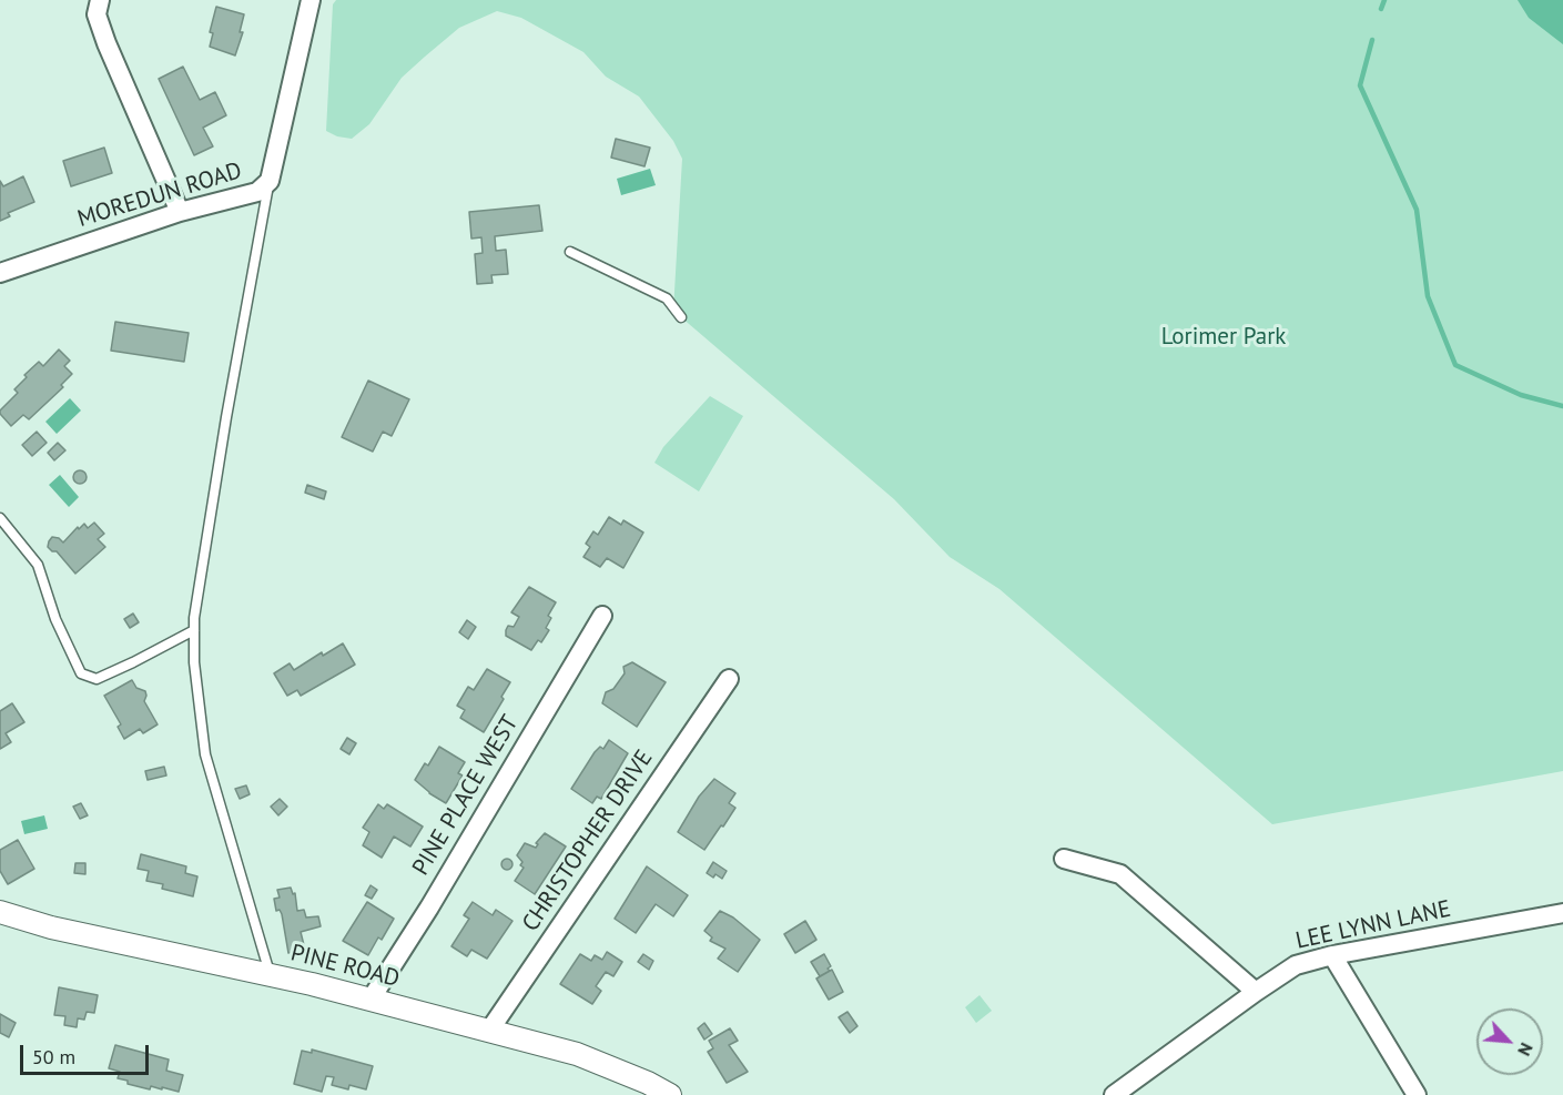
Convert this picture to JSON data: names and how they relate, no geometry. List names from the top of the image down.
{
  "streets": {
    "street": [
      "MOREDUN ROAD",
      "PINE PLACE WEST",
      "CHRISTOPHER DRIVE",
      "LEE LYNN LANE",
      "PINE ROAD"
    ]
  },
  "crossings": [
    ["PINE PLACE WEST", "PINE ROAD"],
    ["CHRISTOPHER DRIVE", "PINE ROAD"]
  ],
  "parks": ["Lorimer Park"],
  "scale_bar": "50 m",
  "north": "bottom right"
}
